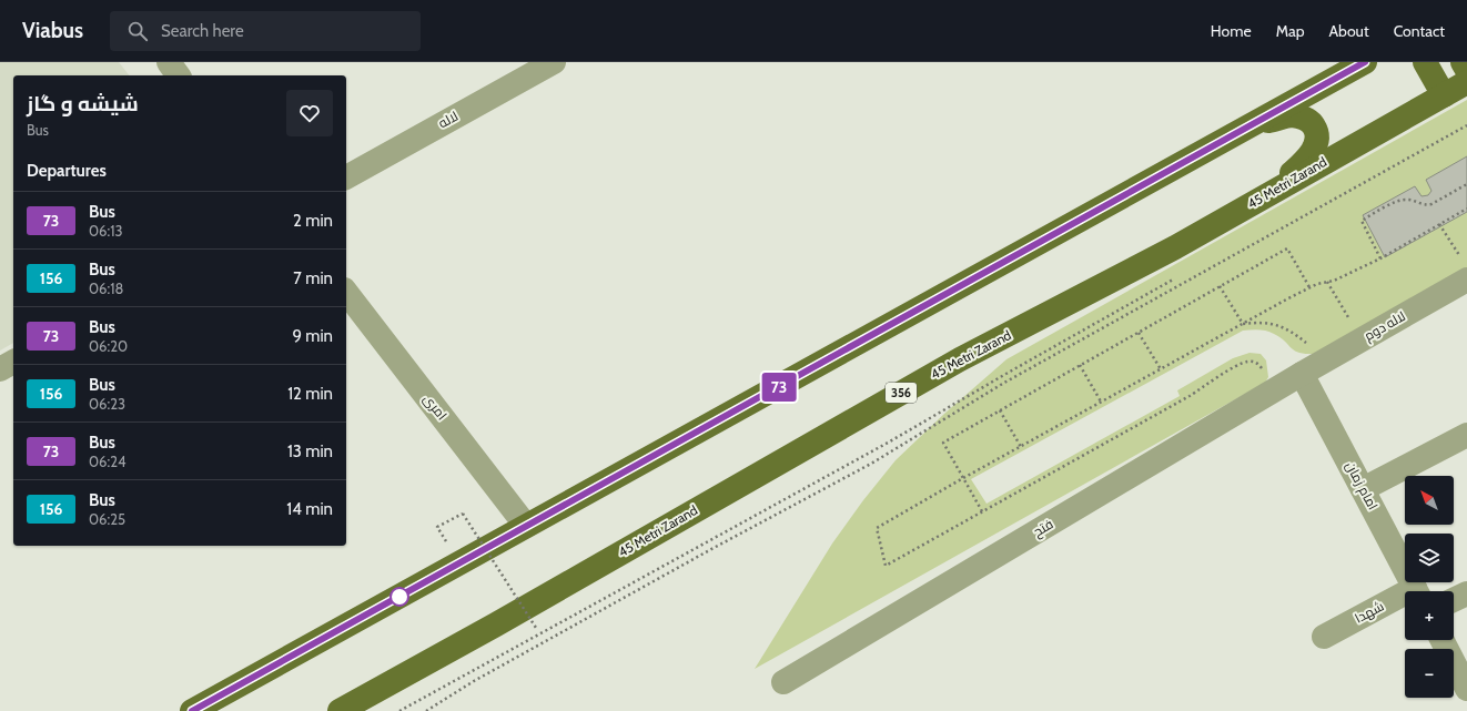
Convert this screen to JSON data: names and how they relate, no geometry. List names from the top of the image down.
{
  "streets": {
    "main road": ["45 Metri Zarand", "356"],
    "street": [
      "لاله",
      "لاله دوم",
      "امری",
      "امام زمان",
      "فتح",
      "شهدا"
    ]
  },
  "crossings": [
    ["لاله دوم", "امام زمان"],
    ["لاله دوم", "فتح"],
    ["امام زمان", "فتح"]
  ],
  "lines": ["bus line 73"],
  "north": "top left",
  "page": {
    "header": "Viabus",
    "search": "Search here",
    "nav": [
      "Home",
      "Map",
      "About",
      "Contact"
    ],
    "on_map": "73",
    "heading": [
      ["شیشه و گاز", "Bus"],
      "Departures"
    ],
    "list": [
      {
        "mark": "73",
        "name": "Bus",
        "note": "06:13",
        "value": "2 min"
      },
      {
        "mark": "156",
        "name": "Bus",
        "note": "06:18",
        "value": "7 min"
      },
      {
        "mark": "73",
        "name": "Bus",
        "note": "06:20",
        "value": "9 min"
      },
      {
        "mark": "156",
        "name": "Bus",
        "note": "06:23",
        "value": "12 min"
      },
      {
        "mark": "73",
        "name": "Bus",
        "note": "06:24",
        "value": "13 min"
      },
      {
        "mark": "156",
        "name": "Bus",
        "note": "06:25",
        "value": "14 min"
      }
    ],
    "map_buttons": ["+", "−"]
  }
}
